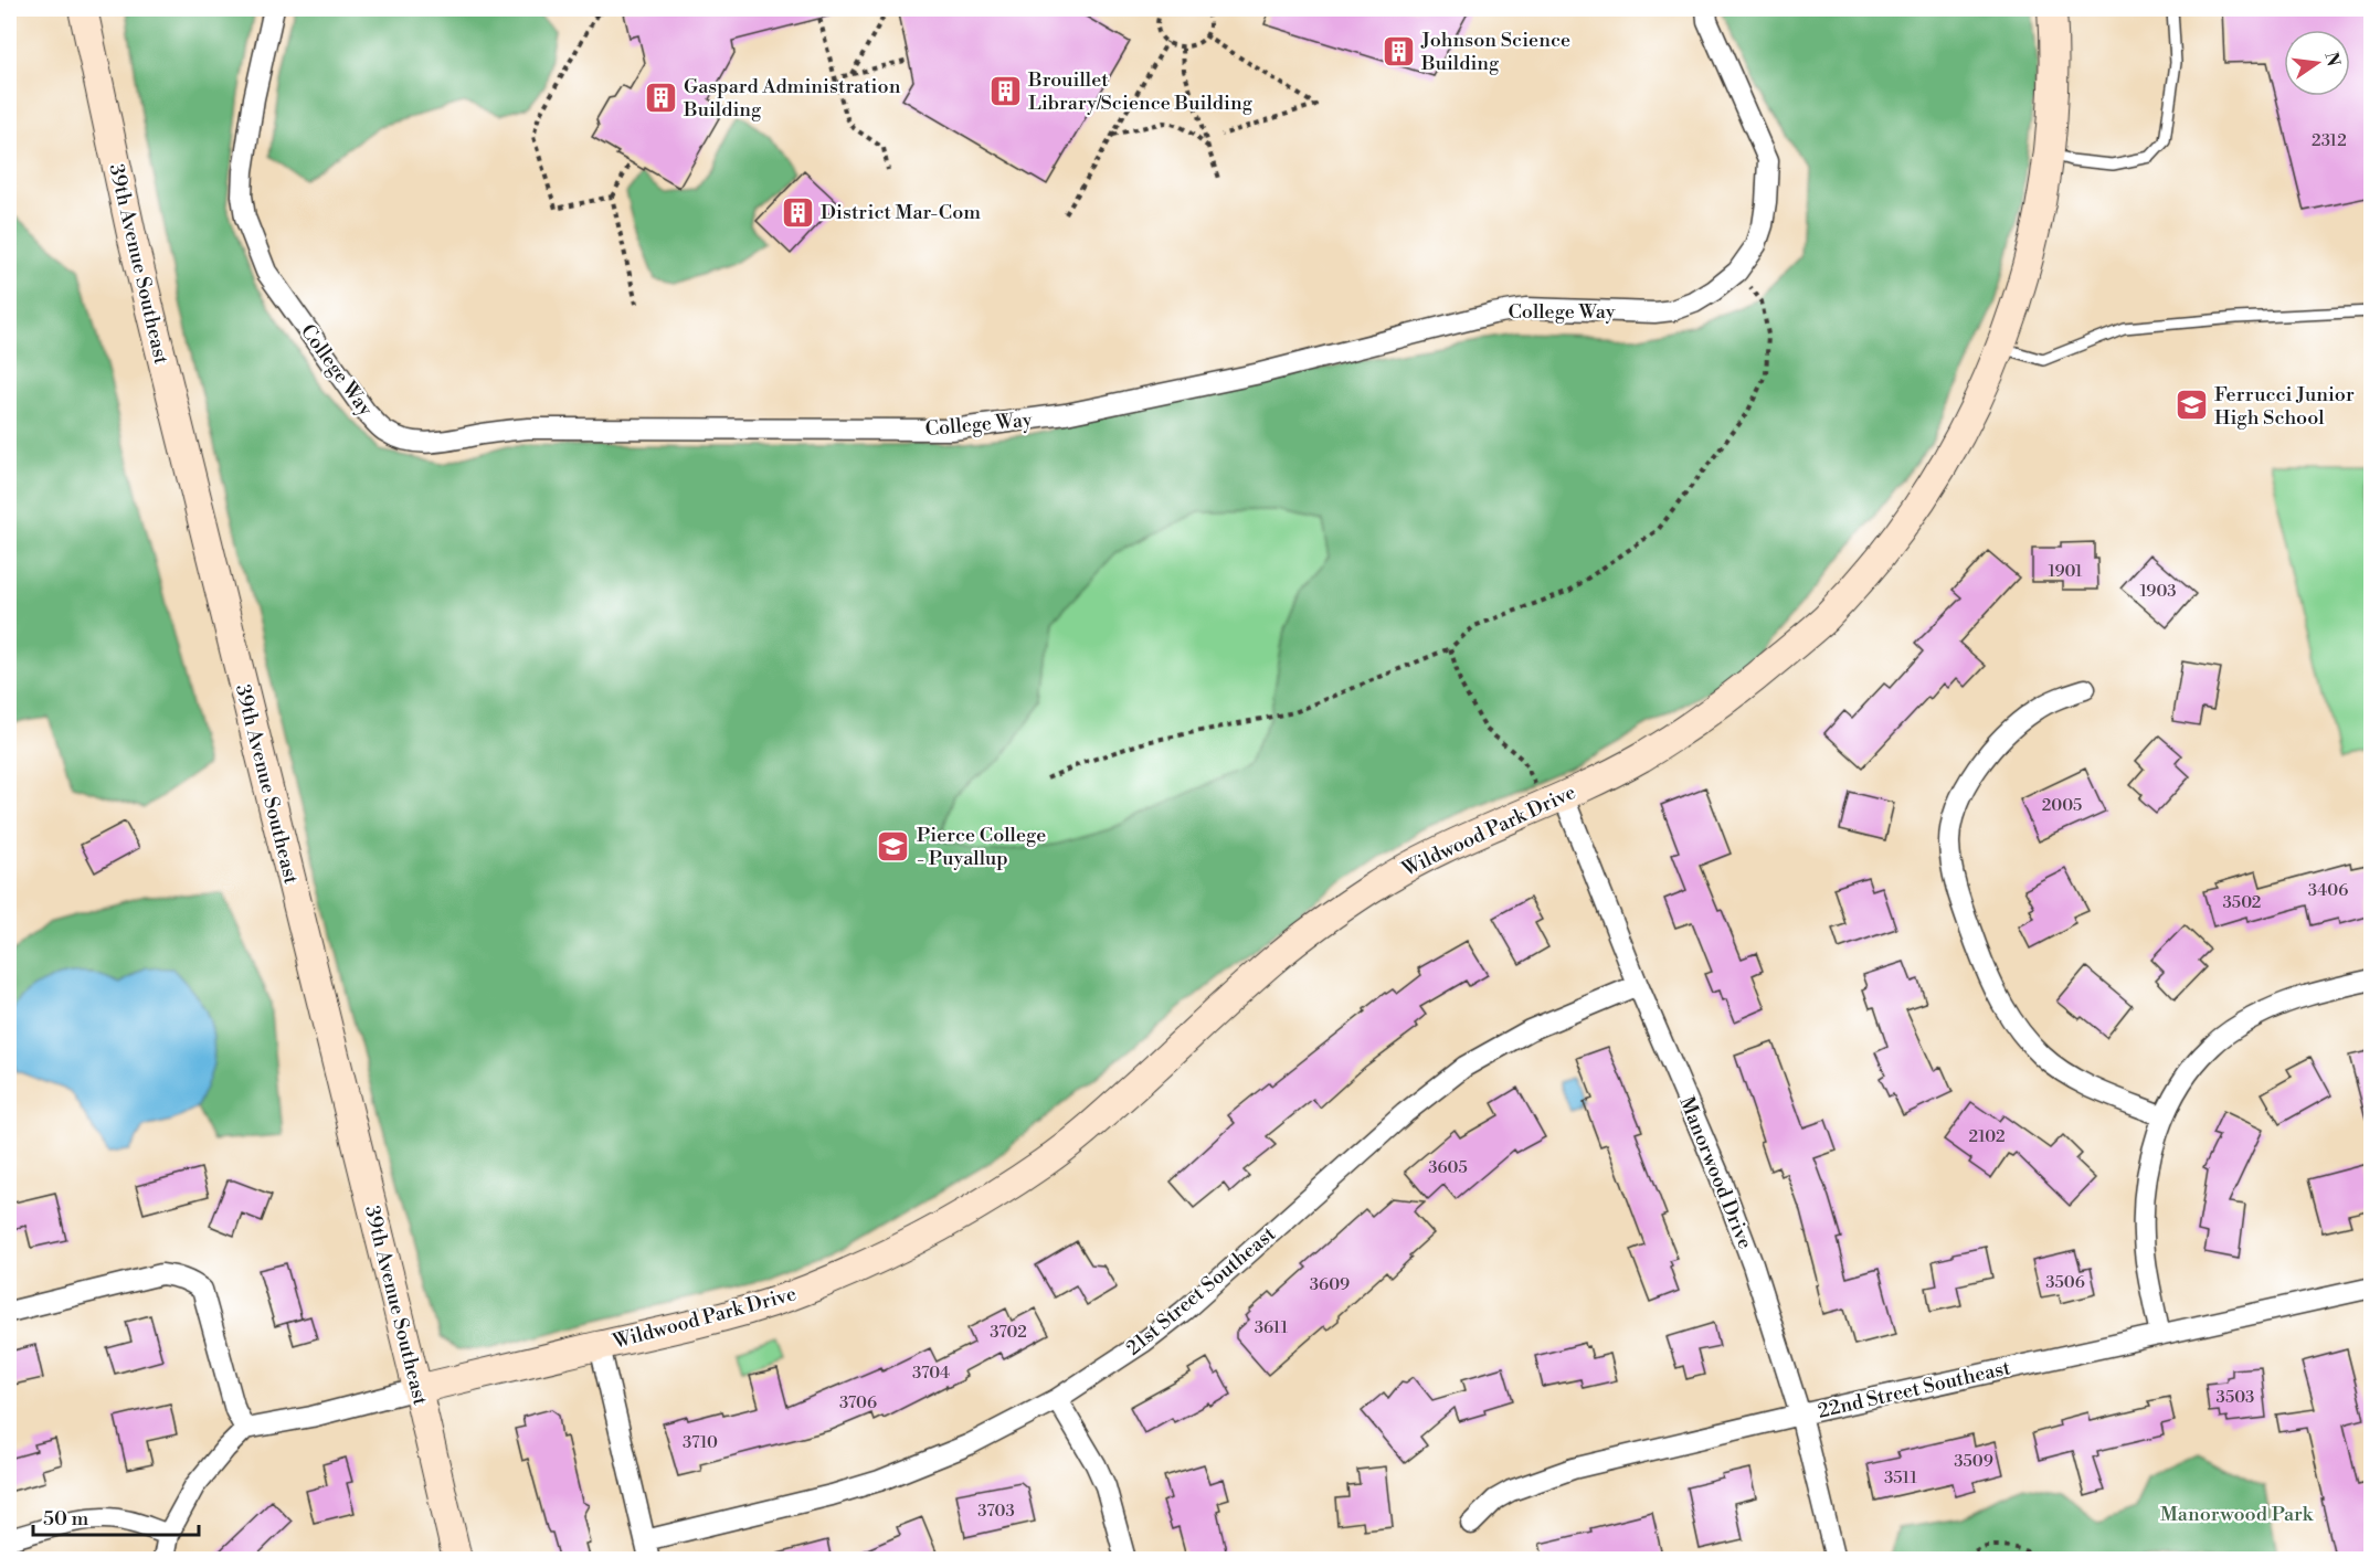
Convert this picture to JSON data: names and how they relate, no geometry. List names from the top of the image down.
{
  "streets": {
    "street": [
      "39th Avenue Southeast",
      "College Way",
      "Wildwood Park Drive",
      "Manorwood Drive",
      "21st Street Southeast",
      "22nd Street Southeast"
    ]
  },
  "crossings": [
    ["39th Avenue Southeast", "Wildwood Park Drive"],
    ["Wildwood Park Drive", "Manorwood Drive"],
    ["Manorwood Drive", "21st Street Southeast"],
    ["Manorwood Drive", "22nd Street Southeast"]
  ],
  "parks": ["Manorwood Park"],
  "places": {
    "building": [
      "Johnson Science Building",
      "Brouillet Library/Science Building",
      "Gaspard Administration Building",
      "District Mar-Com"
    ],
    "school or university": ["Ferrucci Junior High School", "Pierce College - Puyallup"]
  },
  "house_numbers": [
    "2312",
    "1901",
    "1903",
    "2005",
    "3406",
    "3502",
    "2102",
    "3605",
    "3506",
    "3609",
    "3611",
    "3702",
    "3704",
    "3503",
    "3706",
    "3710",
    "3509",
    "3511",
    "3703"
  ],
  "scale_bar": "50 m",
  "north": "right"
}
